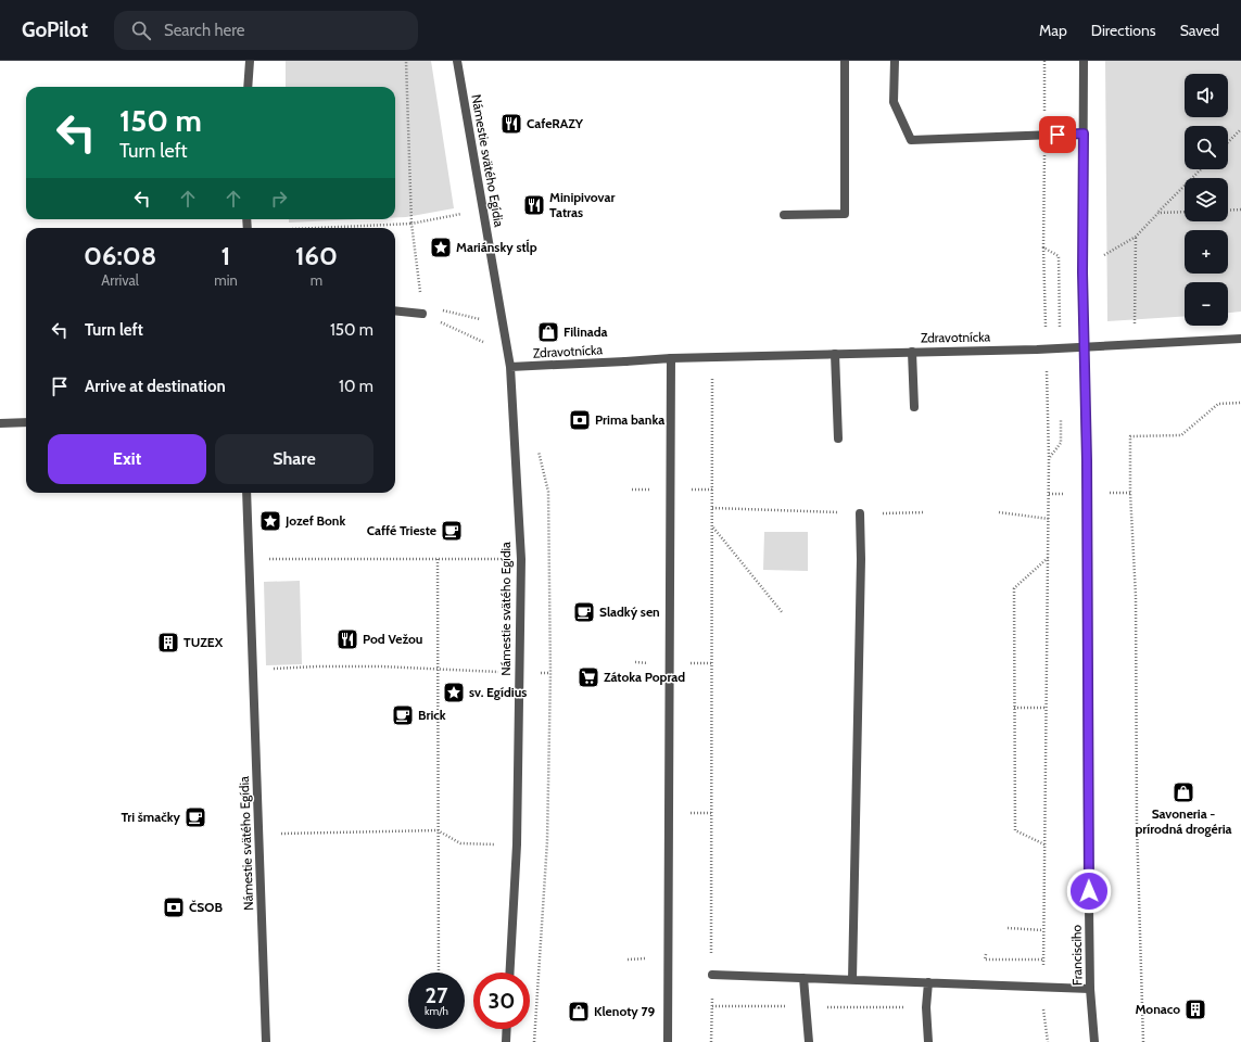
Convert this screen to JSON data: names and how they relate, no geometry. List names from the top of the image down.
{
  "streets": {
    "street": ["Námestie svätého Egídia", "Zdravotnícka", "Francisciho"]
  },
  "crossings": [
    ["Námestie svätého Egídia", "Zdravotnícka"]
  ],
  "places": {
    "restaurant": ["CafeRAZY", "Minipivovar Tatras", "Pod Vežou"],
    "place": ["Mariánsky stĺp", "Jozef Bonk", "sv. Egídius"],
    "shop": ["Filinada", "Savoneria - prírodná drogéria", "Klenoty 79"],
    "bank": ["Prima banka", "ČSOB"],
    "cafe": [
      "Caffé Trieste",
      "Sladký sen",
      "Brick",
      "Tri šmačky"
    ],
    "building": ["TUZEX", "Monaco"],
    "supermarket": ["Zátoka Poprad"]
  },
  "page": {
    "header": "GoPilot",
    "search": "Search here",
    "nav": ["Map", "Directions", "Saved"],
    "map_buttons": ["+", "−"],
    "turn": ["150 m", "Turn left"],
    "eta": [
      "06:08",
      "Arrival",
      "1",
      "min",
      "160",
      "m"
    ],
    "list": [
      {
        "name": "Turn left",
        "value": "150 m"
      },
      {
        "name": "Arrive at destination",
        "value": "10 m"
      }
    ],
    "buttons": ["Exit", "Share"],
    "speed": "27 km/h",
    "limit": "30"
  }
}
